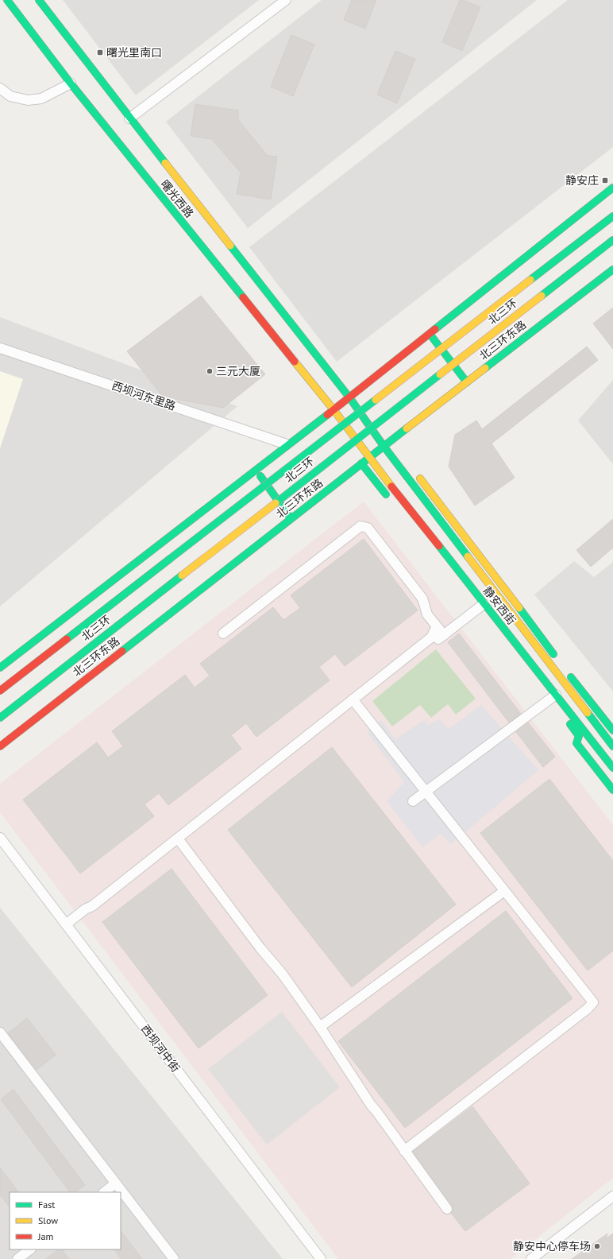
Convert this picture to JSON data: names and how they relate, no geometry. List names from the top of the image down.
{
  "streets": {
    "main road": [
      "曙光西路",
      "北三环",
      "北三环东路",
      "静安西街"
    ],
    "street": ["西坝河东里路", "西坝河中街"]
  },
  "crossings": [
    ["曙光西路", "北三环东路"],
    ["曙光西路", "静安西街"],
    ["北三环东路", "静安西街"]
  ],
  "places": {
    "transit": ["曙光里南口", "静安庄"],
    "other": ["三元大厦", "静安中心停车场"]
  },
  "legend": ["Fast", "Slow", "Jam"]
}
